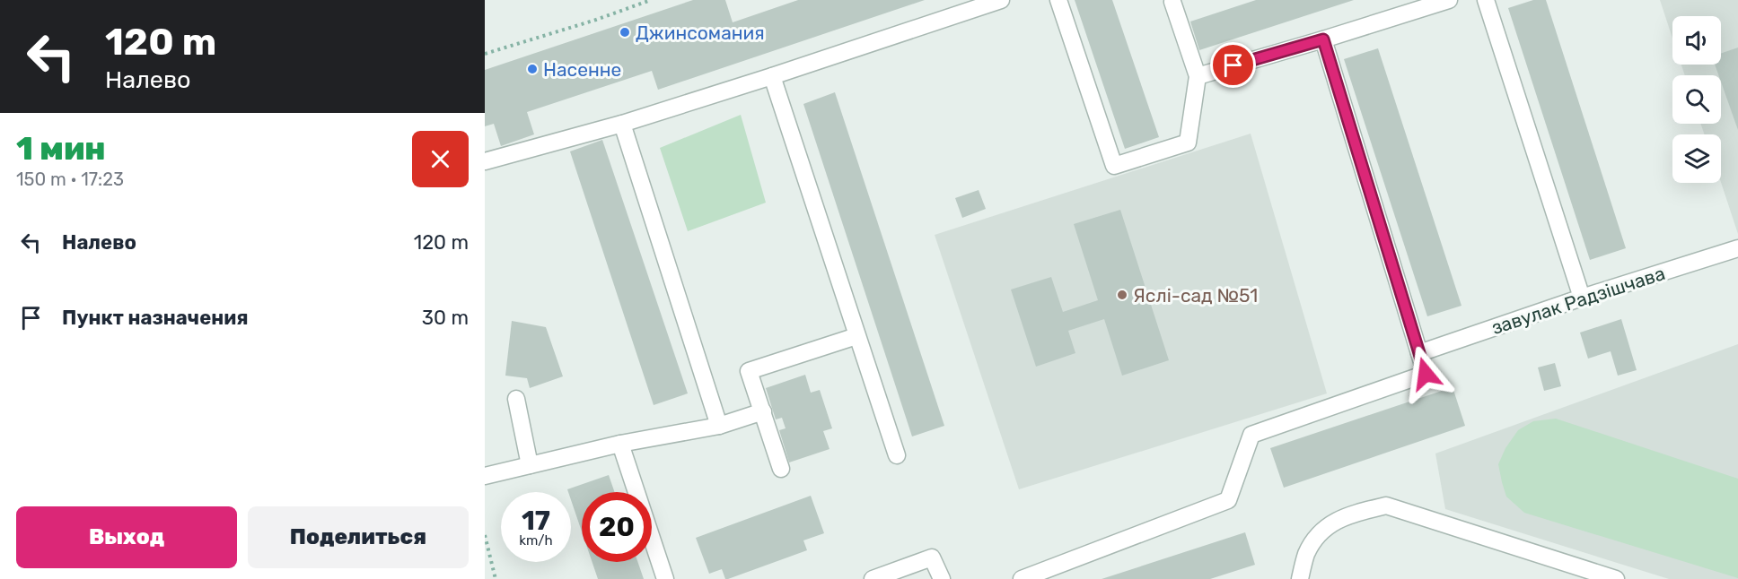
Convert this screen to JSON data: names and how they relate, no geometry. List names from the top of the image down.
{
  "streets": {
    "street": ["завулак Радзішчава"]
  },
  "places": ["Джинсомания", "Насенне", "Яслі-сад №51"],
  "page": {
    "turn": ["120 m", "Налево"],
    "heading": ["1 мин", "150 m · 17:23"],
    "list": [
      {
        "name": "Налево",
        "value": "120 m"
      },
      {
        "name": "Пункт назначения",
        "value": "30 m"
      }
    ],
    "speed": "17 km/h",
    "limit": "20",
    "buttons": ["Выход", "Поделиться"]
  }
}
